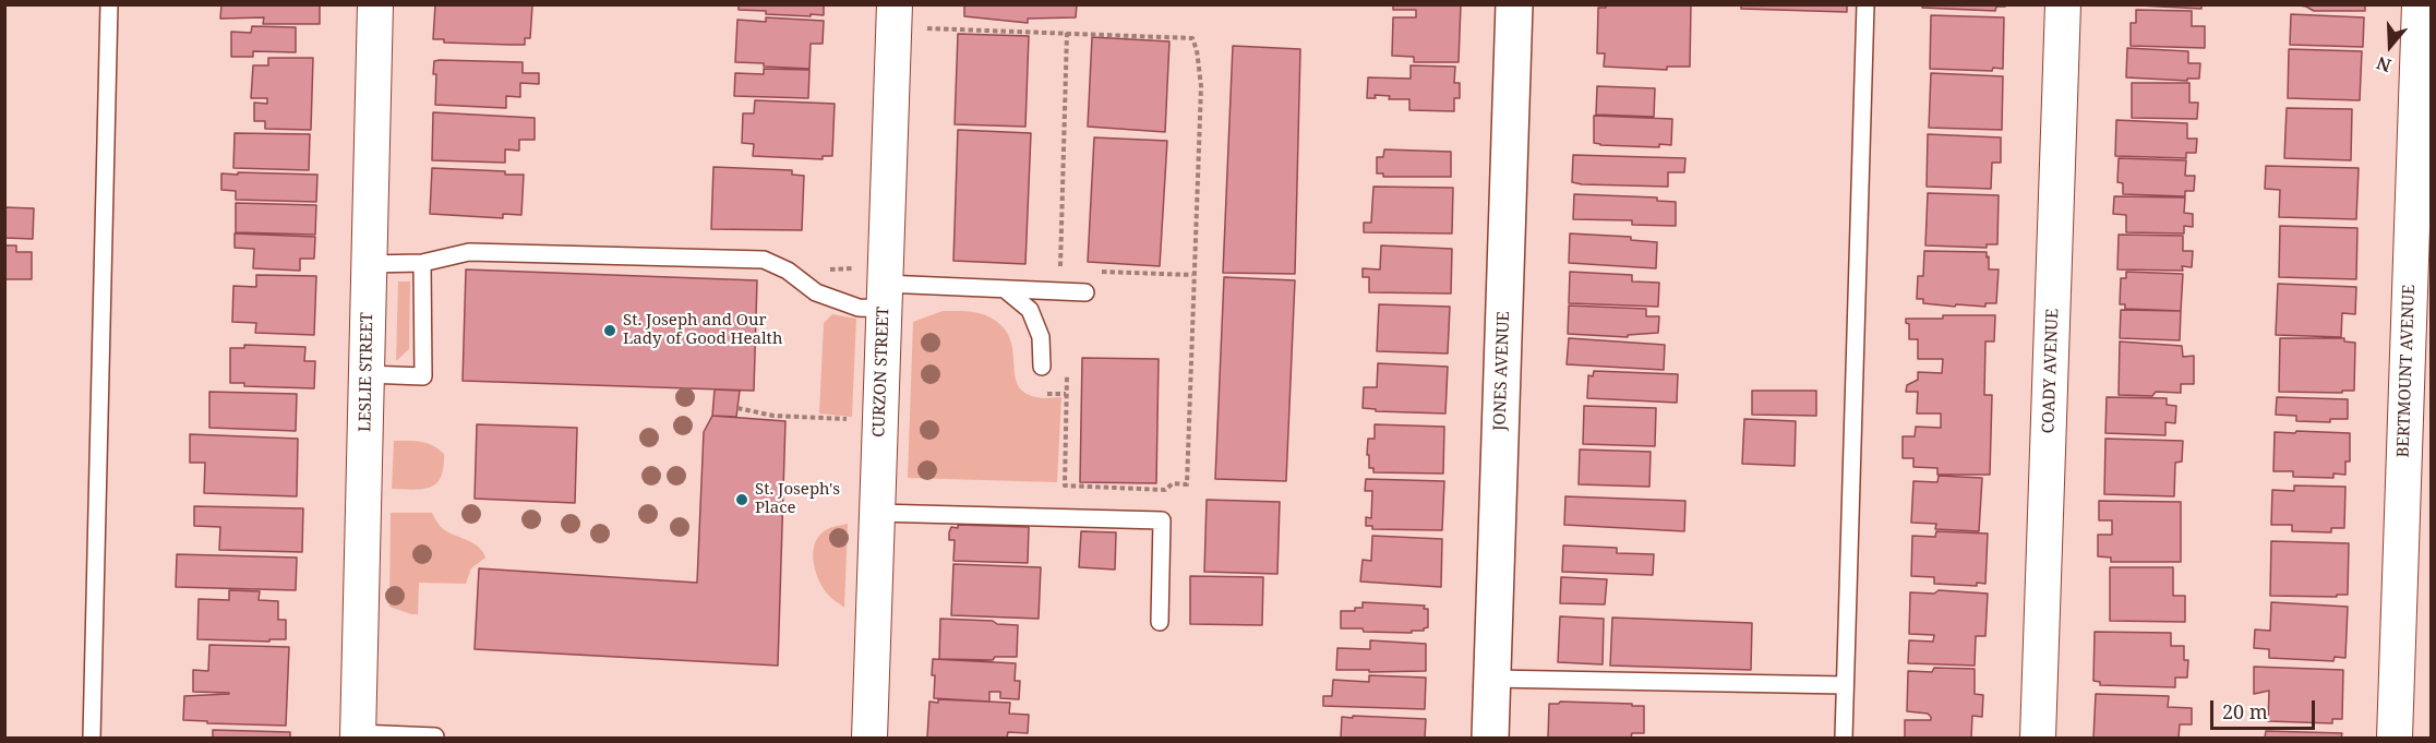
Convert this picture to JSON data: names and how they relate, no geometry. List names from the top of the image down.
{
  "streets": {
    "street": [
      "JONES AVENUE",
      "COADY AVENUE",
      "BERTMOUNT AVENUE",
      "LESLIE STREET",
      "CURZON STREET"
    ]
  },
  "places": ["St. Joseph and Our Lady of Good Health", "St. Joseph's Place"],
  "scale_bar": "20 m",
  "north": "bottom"
}
